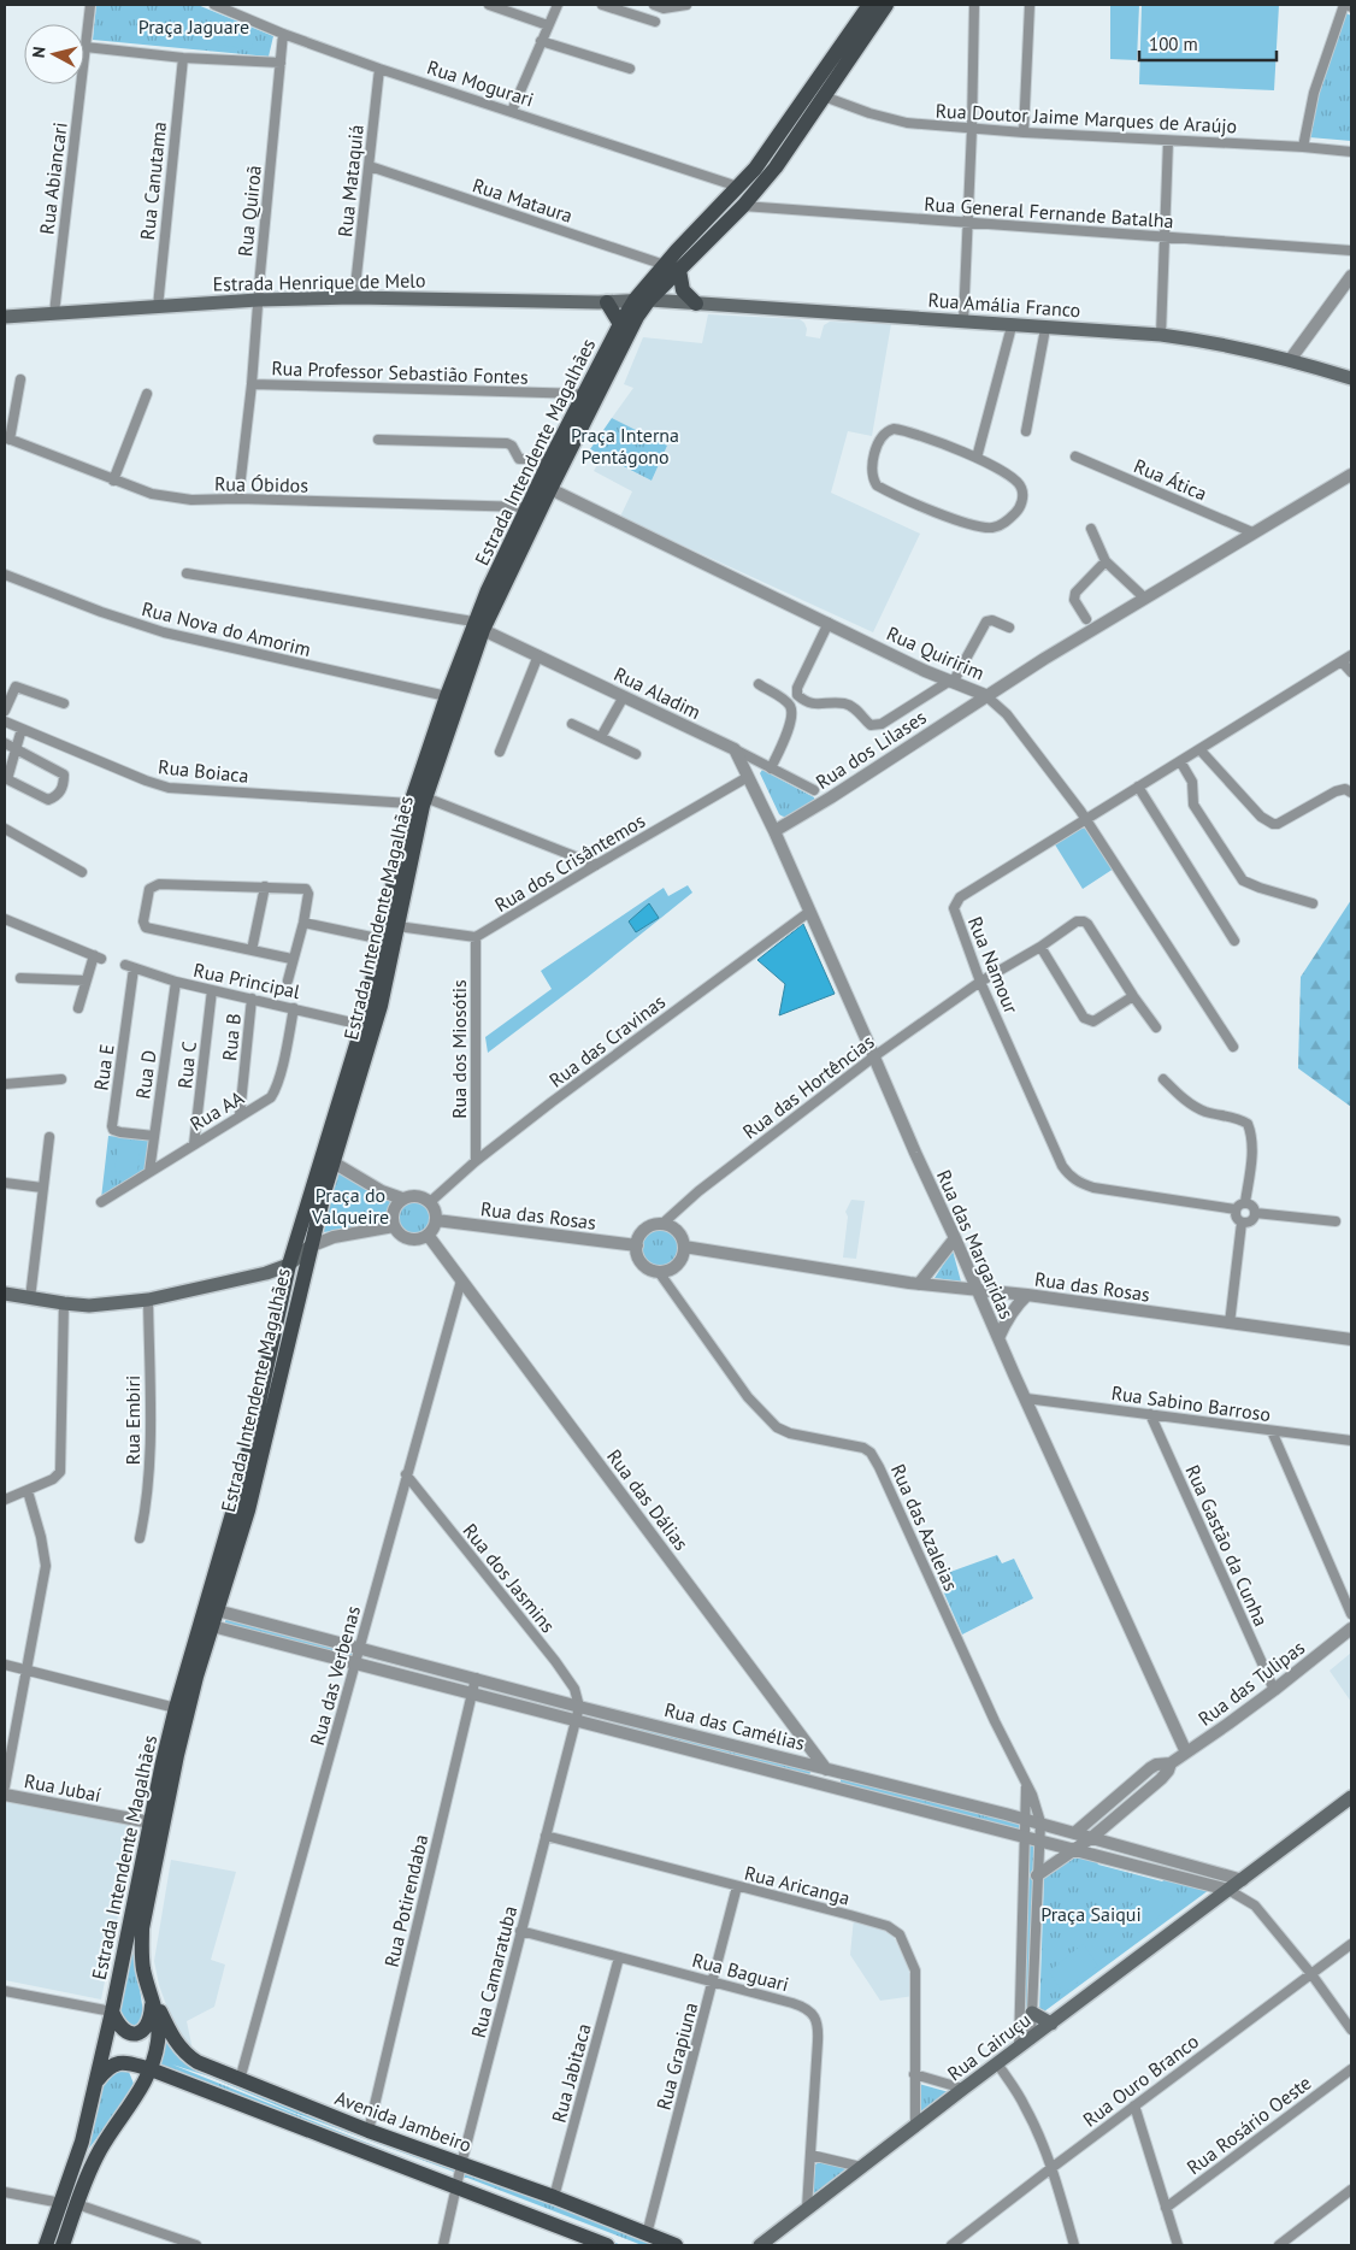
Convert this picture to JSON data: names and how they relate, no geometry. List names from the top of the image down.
{
  "streets": {
    "main road": [
      "Estrada Henrique de Melo",
      "Rua Amália Franco",
      "Estrada Intendente Magalhães",
      "Rua Cairuçu",
      "Avenida Jambeiro"
    ],
    "street": [
      "Rua Mogurari",
      "Rua Doutor Jaime Marques de Araújo",
      "Rua Abiancari",
      "Rua Canutama",
      "Rua Mataquiá",
      "Rua Mataura",
      "Rua Quiroã",
      "Rua General Fernande Batalha",
      "Rua Professor Sebastião Fontes",
      "Rua Ática",
      "Rua Óbidos",
      "Rua Nova do Amorim",
      "Rua Quiririm",
      "Rua Aladim",
      "Rua dos Lilases",
      "Rua Boiaca",
      "Rua dos Crisântemos",
      "Rua Namour",
      "Rua Principal",
      "Rua B",
      "Rua das Cravinas",
      "Rua dos Miosótis",
      "Rua C",
      "Rua E",
      "Rua D",
      "Rua das Hortências",
      "Rua AA",
      "Rua das Rosas",
      "Rua das Margaridas",
      "Rua Sabino Barroso",
      "Rua Embiri",
      "Rua das Dálias",
      "Rua das Azaleias",
      "Rua Gastão da Cunha",
      "Rua dos Jasmins",
      "Rua das Verbenas",
      "Rua das Tulipas",
      "Rua das Camélias",
      "Rua Jubaí",
      "Rua Aricanga",
      "Rua Potirendaba",
      "Rua Camaratuba",
      "Rua Baguari",
      "Rua Grapiuna",
      "Rua Jabitaca",
      "Rua Ouro Branco",
      "Rua Rosário Oeste"
    ]
  },
  "crossings": [
    ["Rua Mogurari", "Rua Mataquiá"],
    ["Rua Mogurari", "Rua Quiroã"],
    ["Rua Mogurari", "Estrada Intendente Magalhães"],
    ["Rua Doutor Jaime Marques de Araújo", "Estrada Intendente Magalhães"],
    ["Rua Abiancari", "Estrada Henrique de Melo"],
    ["Rua Canutama", "Estrada Henrique de Melo"],
    ["Rua Mataquiá", "Rua Mataura"],
    ["Rua Mataquiá", "Estrada Henrique de Melo"],
    ["Rua Mataura", "Estrada Intendente Magalhães"],
    ["Rua Quiroã", "Estrada Henrique de Melo"],
    ["Rua Quiroã", "Rua Professor Sebastião Fontes"],
    ["Rua Quiroã", "Rua Óbidos"],
    ["Rua General Fernande Batalha", "Estrada Intendente Magalhães"],
    ["Estrada Henrique de Melo", "Rua Amália Franco"],
    ["Estrada Henrique de Melo", "Estrada Intendente Magalhães"],
    ["Rua Amália Franco", "Estrada Intendente Magalhães"],
    ["Rua Professor Sebastião Fontes", "Estrada Intendente Magalhães"],
    ["Estrada Intendente Magalhães", "Rua Óbidos"],
    ["Estrada Intendente Magalhães", "Rua Nova do Amorim"],
    ["Estrada Intendente Magalhães", "Rua Quiririm"],
    ["Estrada Intendente Magalhães", "Rua Aladim"],
    ["Estrada Intendente Magalhães", "Rua Boiaca"],
    ["Estrada Intendente Magalhães", "Rua Principal"],
    ["Estrada Intendente Magalhães", "Rua das Camélias"],
    ["Estrada Intendente Magalhães", "Rua Jubaí"],
    ["Estrada Intendente Magalhães", "Avenida Jambeiro"],
    ["Rua Ática", "Rua Quiririm"],
    ["Rua Quiririm", "Rua dos Lilases"],
    ["Rua Aladim", "Rua das Margaridas"],
    ["Rua dos Lilases", "Rua das Margaridas"],
    ["Rua Boiaca", "Rua dos Crisântemos"],
    ["Rua dos Crisântemos", "Rua dos Miosótis"],
    ["Rua dos Crisântemos", "Rua das Margaridas"],
    ["Rua Namour", "Rua das Hortências"],
    ["Rua Principal", "Rua B"],
    ["Rua Principal", "Rua C"],
    ["Rua Principal", "Rua E"],
    ["Rua Principal", "Rua D"],
    ["Rua Principal", "Rua AA"],
    ["Rua B", "Rua AA"],
    ["Rua das Cravinas", "Rua dos Miosótis"],
    ["Rua das Cravinas", "Rua das Rosas"],
    ["Rua das Cravinas", "Rua das Margaridas"],
    ["Rua das Cravinas", "Rua das Dálias"],
    ["Rua C", "Rua AA"],
    ["Rua E", "Rua D"],
    ["Rua D", "Rua AA"],
    ["Rua das Hortências", "Rua das Rosas"],
    ["Rua das Hortências", "Rua das Margaridas"],
    ["Rua das Hortências", "Rua das Azaleias"],
    ["Rua das Rosas", "Rua das Margaridas"],
    ["Rua das Rosas", "Rua das Dálias"],
    ["Rua das Rosas", "Rua das Azaleias"],
    ["Rua das Margaridas", "Rua Sabino Barroso"],
    ["Rua das Margaridas", "Rua das Tulipas"],
    ["Rua Sabino Barroso", "Rua Gastão da Cunha"],
    ["Rua das Dálias", "Rua das Verbenas"],
    ["Rua das Dálias", "Rua das Camélias"],
    ["Rua das Azaleias", "Rua das Camélias"],
    ["Rua Gastão da Cunha", "Rua das Tulipas"],
    ["Rua dos Jasmins", "Rua das Verbenas"],
    ["Rua dos Jasmins", "Rua das Camélias"],
    ["Rua dos Jasmins", "Rua Camaratuba"],
    ["Rua das Verbenas", "Rua das Camélias"],
    ["Rua das Verbenas", "Avenida Jambeiro"],
    ["Rua das Tulipas", "Rua das Camélias"],
    ["Rua das Camélias", "Rua Potirendaba"],
    ["Rua das Camélias", "Rua Camaratuba"],
    ["Rua das Camélias", "Rua Cairuçu"],
    ["Rua Aricanga", "Rua Camaratuba"],
    ["Rua Aricanga", "Rua Cairuçu"],
    ["Rua Aricanga", "Rua Grapiuna"],
    ["Rua Potirendaba", "Avenida Jambeiro"],
    ["Rua Camaratuba", "Rua Baguari"],
    ["Rua Camaratuba", "Avenida Jambeiro"],
    ["Rua Baguari", "Rua Cairuçu"],
    ["Rua Baguari", "Rua Grapiuna"],
    ["Rua Baguari", "Rua Jabitaca"],
    ["Rua Grapiuna", "Avenida Jambeiro"],
    ["Rua Jabitaca", "Avenida Jambeiro"]
  ],
  "parks": [
    "Praça Jaguare",
    "Praça Interna Pentágono",
    "Praça do Valqueire",
    "Praça Saiqui"
  ],
  "scale_bar": "100 m",
  "north": "left"
}
